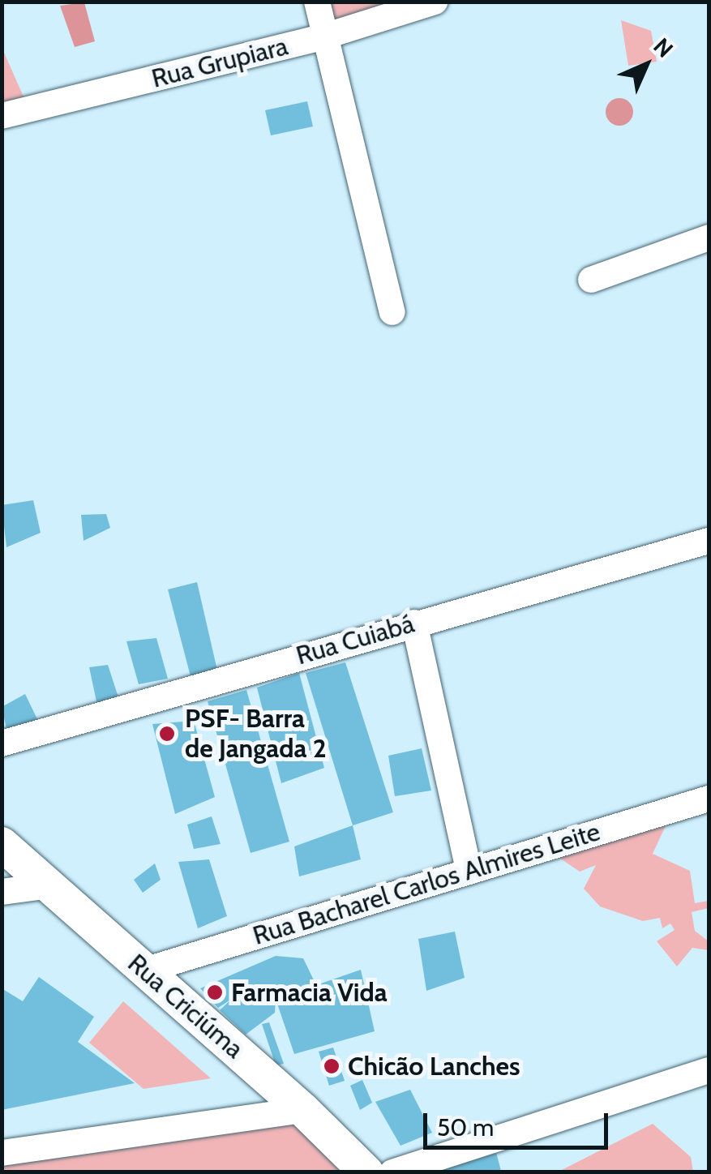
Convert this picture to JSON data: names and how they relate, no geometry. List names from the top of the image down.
{
  "streets": {
    "main road": ["Rua Criciúma"],
    "street": ["Rua Grupiara", "Rua Cuiabá", "Rua Bacharel Carlos Almires Leite"]
  },
  "crossings": [
    ["Rua Bacharel Carlos Almires Leite", "Rua Criciúma"]
  ],
  "places": ["PSF- Barra de Jangada 2", "Farmacia Vida", "Chicão Lanches"],
  "scale_bar": "50 m",
  "north": "top right"
}
